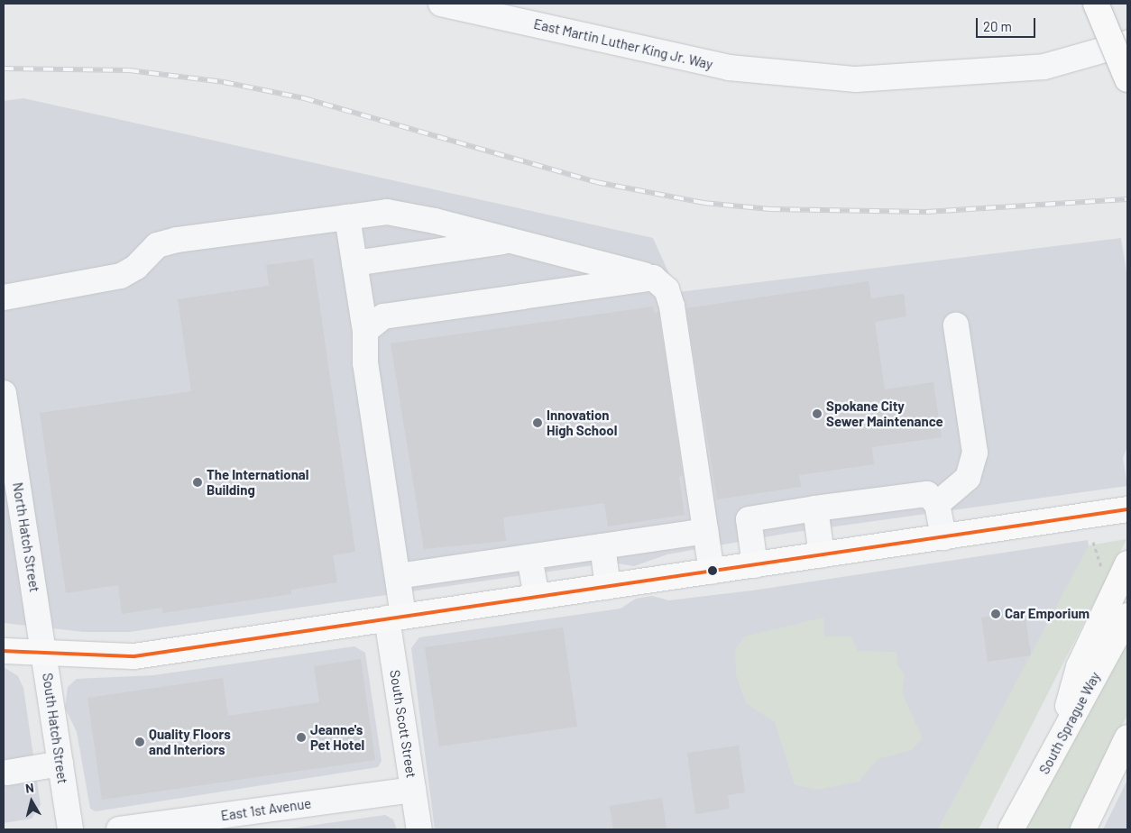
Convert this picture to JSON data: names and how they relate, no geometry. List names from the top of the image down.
{
  "streets": {
    "main road": ["South Sprague Way"],
    "street": [
      "East Martin Luther King Jr. Way",
      "North Hatch Street",
      "South Scott Street",
      "South Hatch Street",
      "East 1st Avenue"
    ]
  },
  "crossings": [
    ["North Hatch Street", "South Hatch Street"],
    ["South Scott Street", "East 1st Avenue"]
  ],
  "places": [
    "Spokane City Sewer Maintenance",
    "Innovation High School",
    "The International Building",
    "Car Emporium",
    "Jeanne's Pet Hotel",
    "Quality Floors and Interiors"
  ],
  "scale_bar": "20 m",
  "north": "top"
}
